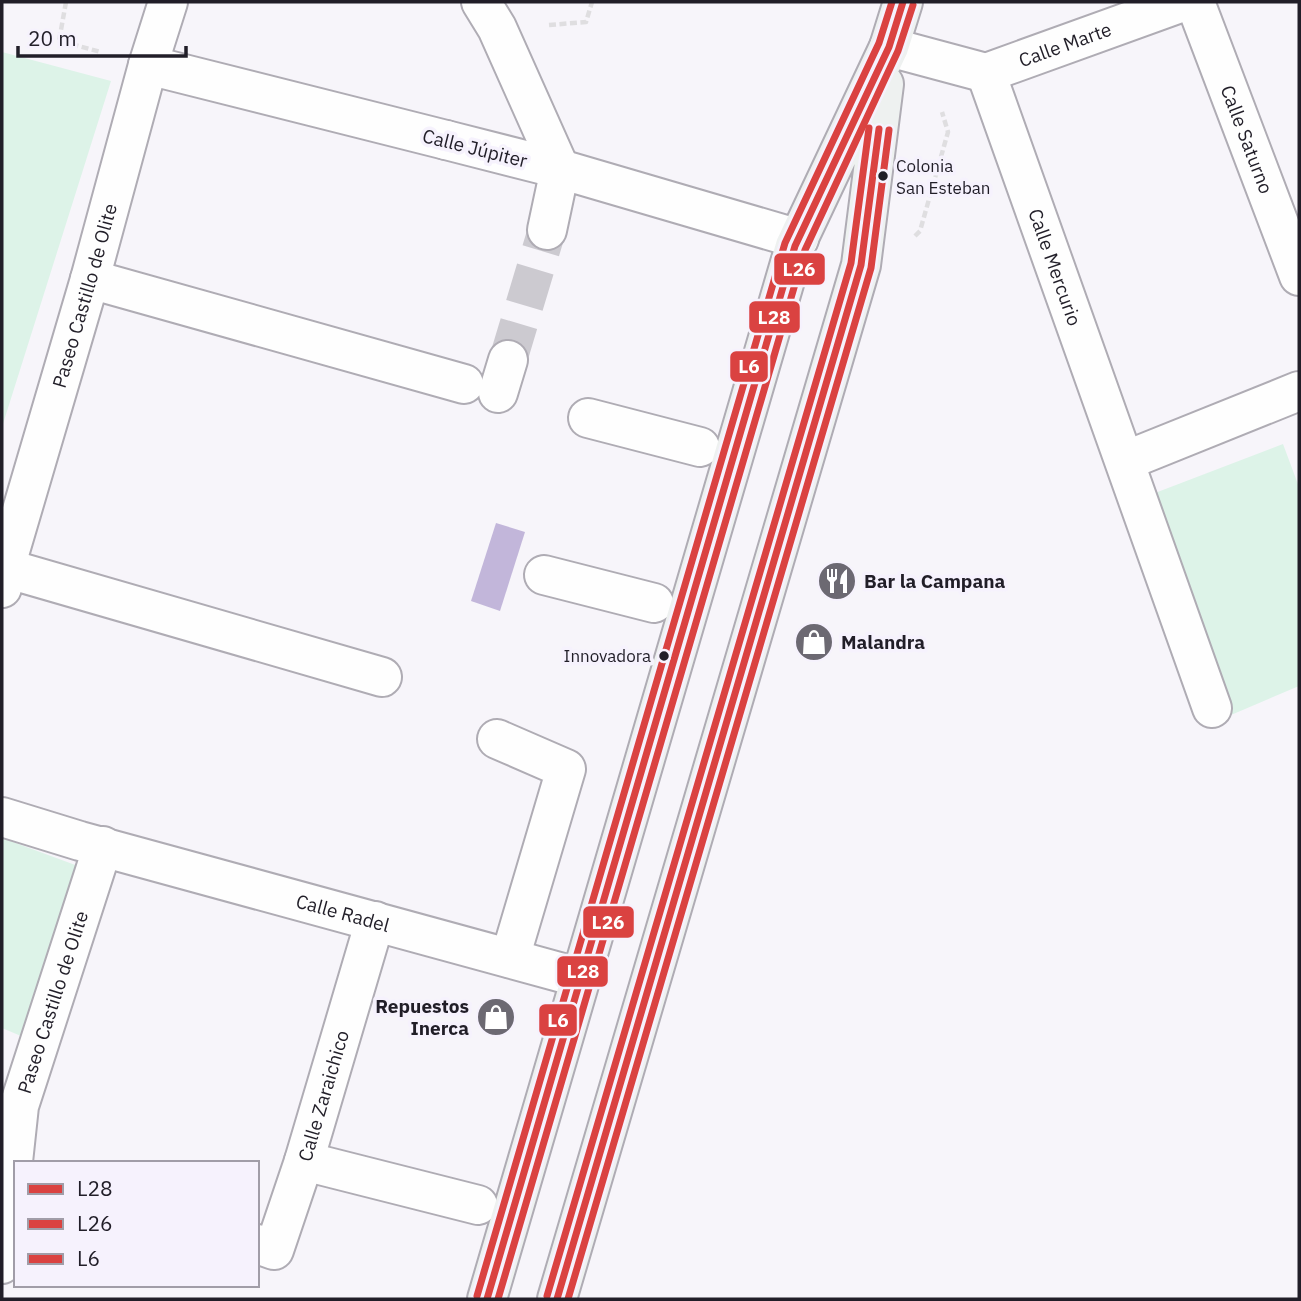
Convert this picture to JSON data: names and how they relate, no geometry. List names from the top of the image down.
{
  "streets": {
    "street": [
      "Calle Marte",
      "Calle Saturno",
      "Calle Júpiter",
      "Calle Mercurio",
      "Paseo Castillo de Olite",
      "Calle Radel",
      "Calle Zaraichico"
    ]
  },
  "crossings": [
    ["Calle Marte", "Calle Mercurio"],
    ["Calle Júpiter", "Paseo Castillo de Olite"],
    ["Paseo Castillo de Olite", "Calle Radel"],
    ["Calle Radel", "Calle Zaraichico"]
  ],
  "places": {
    "other": ["Colonia San Esteban", "Innovadora"],
    "restaurant": ["Bar la Campana"],
    "shop": ["Malandra", "Repuestos Inerca"]
  },
  "lines": ["transit line L28", "transit line L6", "transit line L26"],
  "legend": ["L28", "L26", "L6"],
  "scale_bar": "20 m"
}
